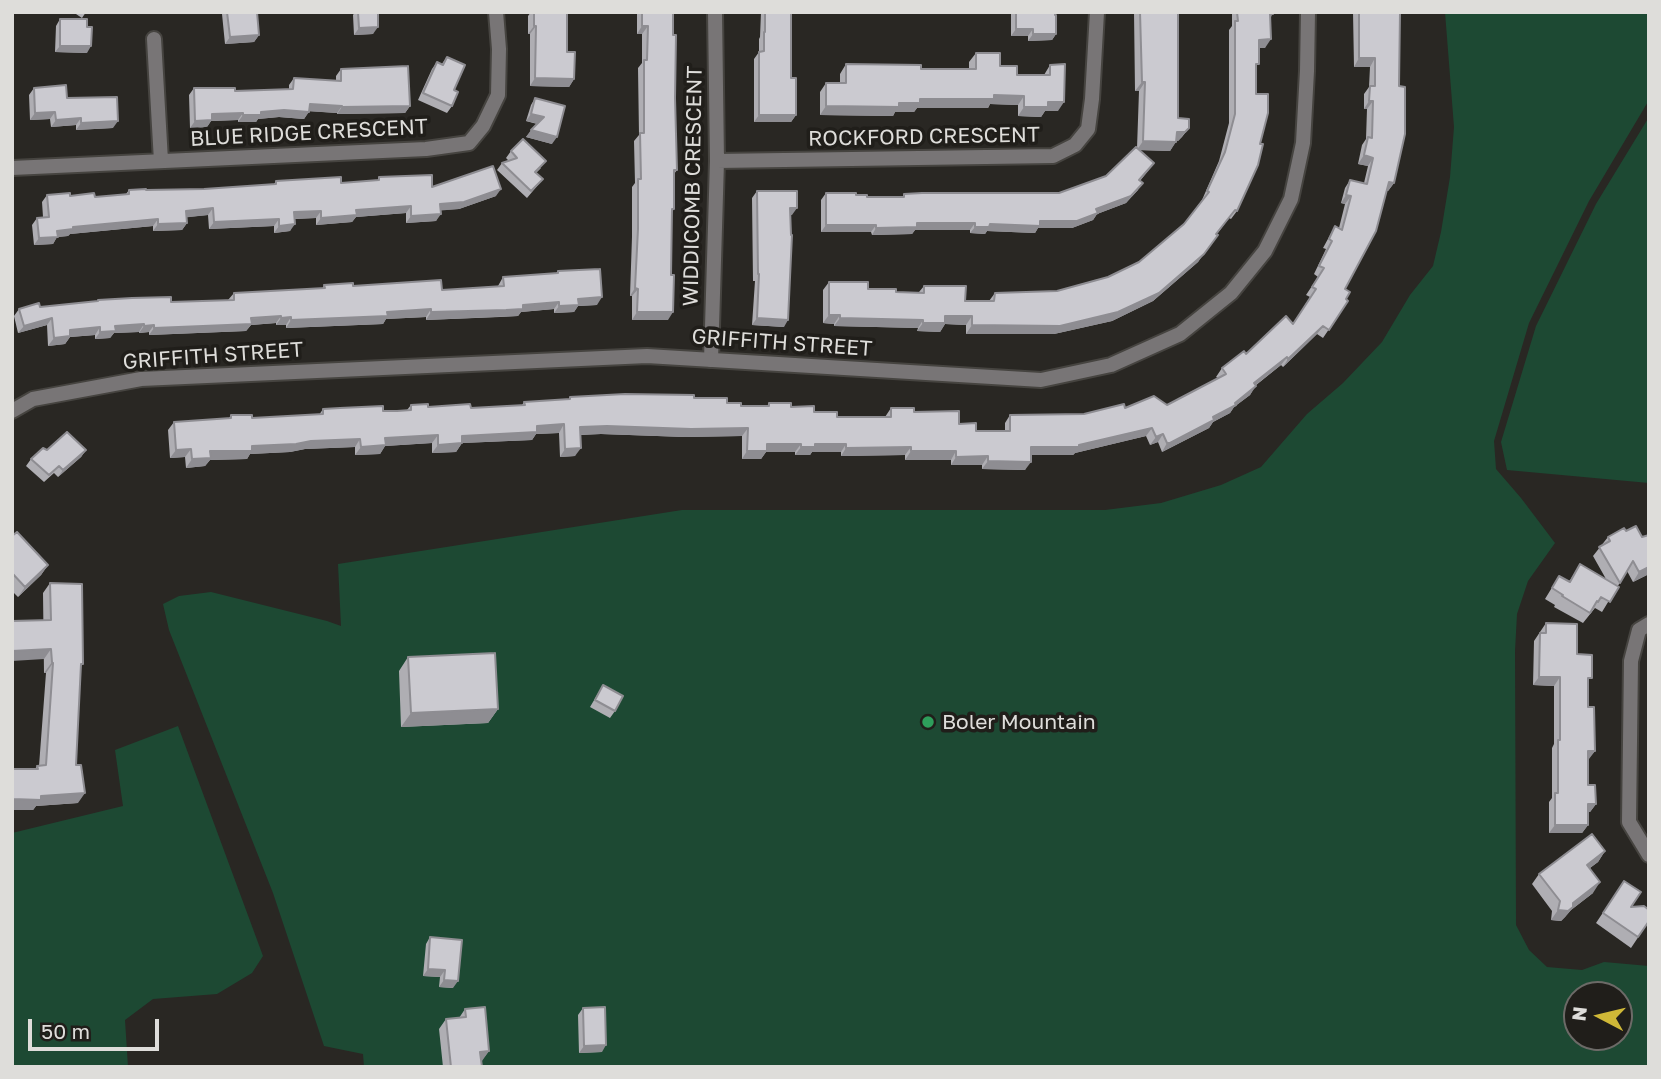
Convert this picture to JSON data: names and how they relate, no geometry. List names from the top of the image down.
{
  "streets": {
    "street": [
      "BLUE RIDGE CRESCENT",
      "ROCKFORD CRESCENT",
      "WIDDICOMB CRESCENT",
      "GRIFFITH STREET"
    ]
  },
  "crossings": [
    ["ROCKFORD CRESCENT", "WIDDICOMB CRESCENT"],
    ["WIDDICOMB CRESCENT", "GRIFFITH STREET"]
  ],
  "places": ["Boler Mountain"],
  "scale_bar": "50 m",
  "north": "left"
}
